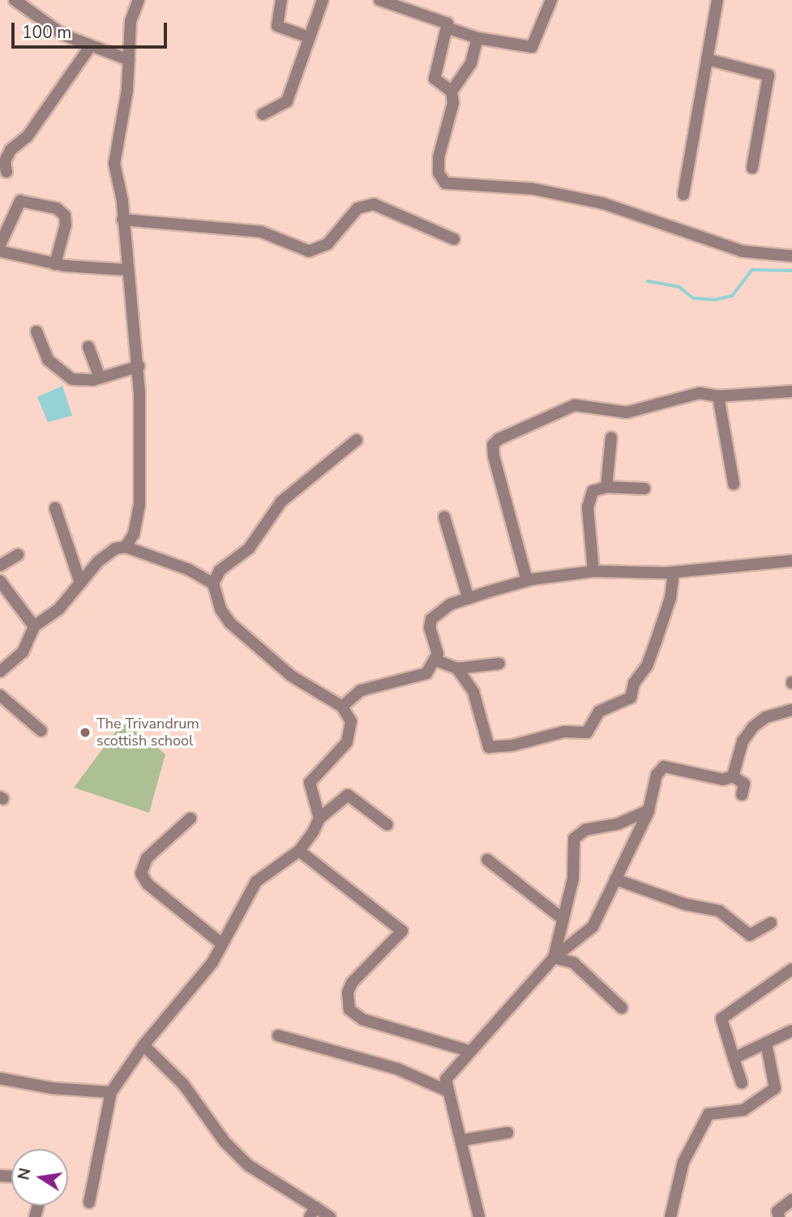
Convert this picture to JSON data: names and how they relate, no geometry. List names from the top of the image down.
{
  "places": ["The Trivandrum scottish school"],
  "scale_bar": "100 m",
  "north": "left"
}
